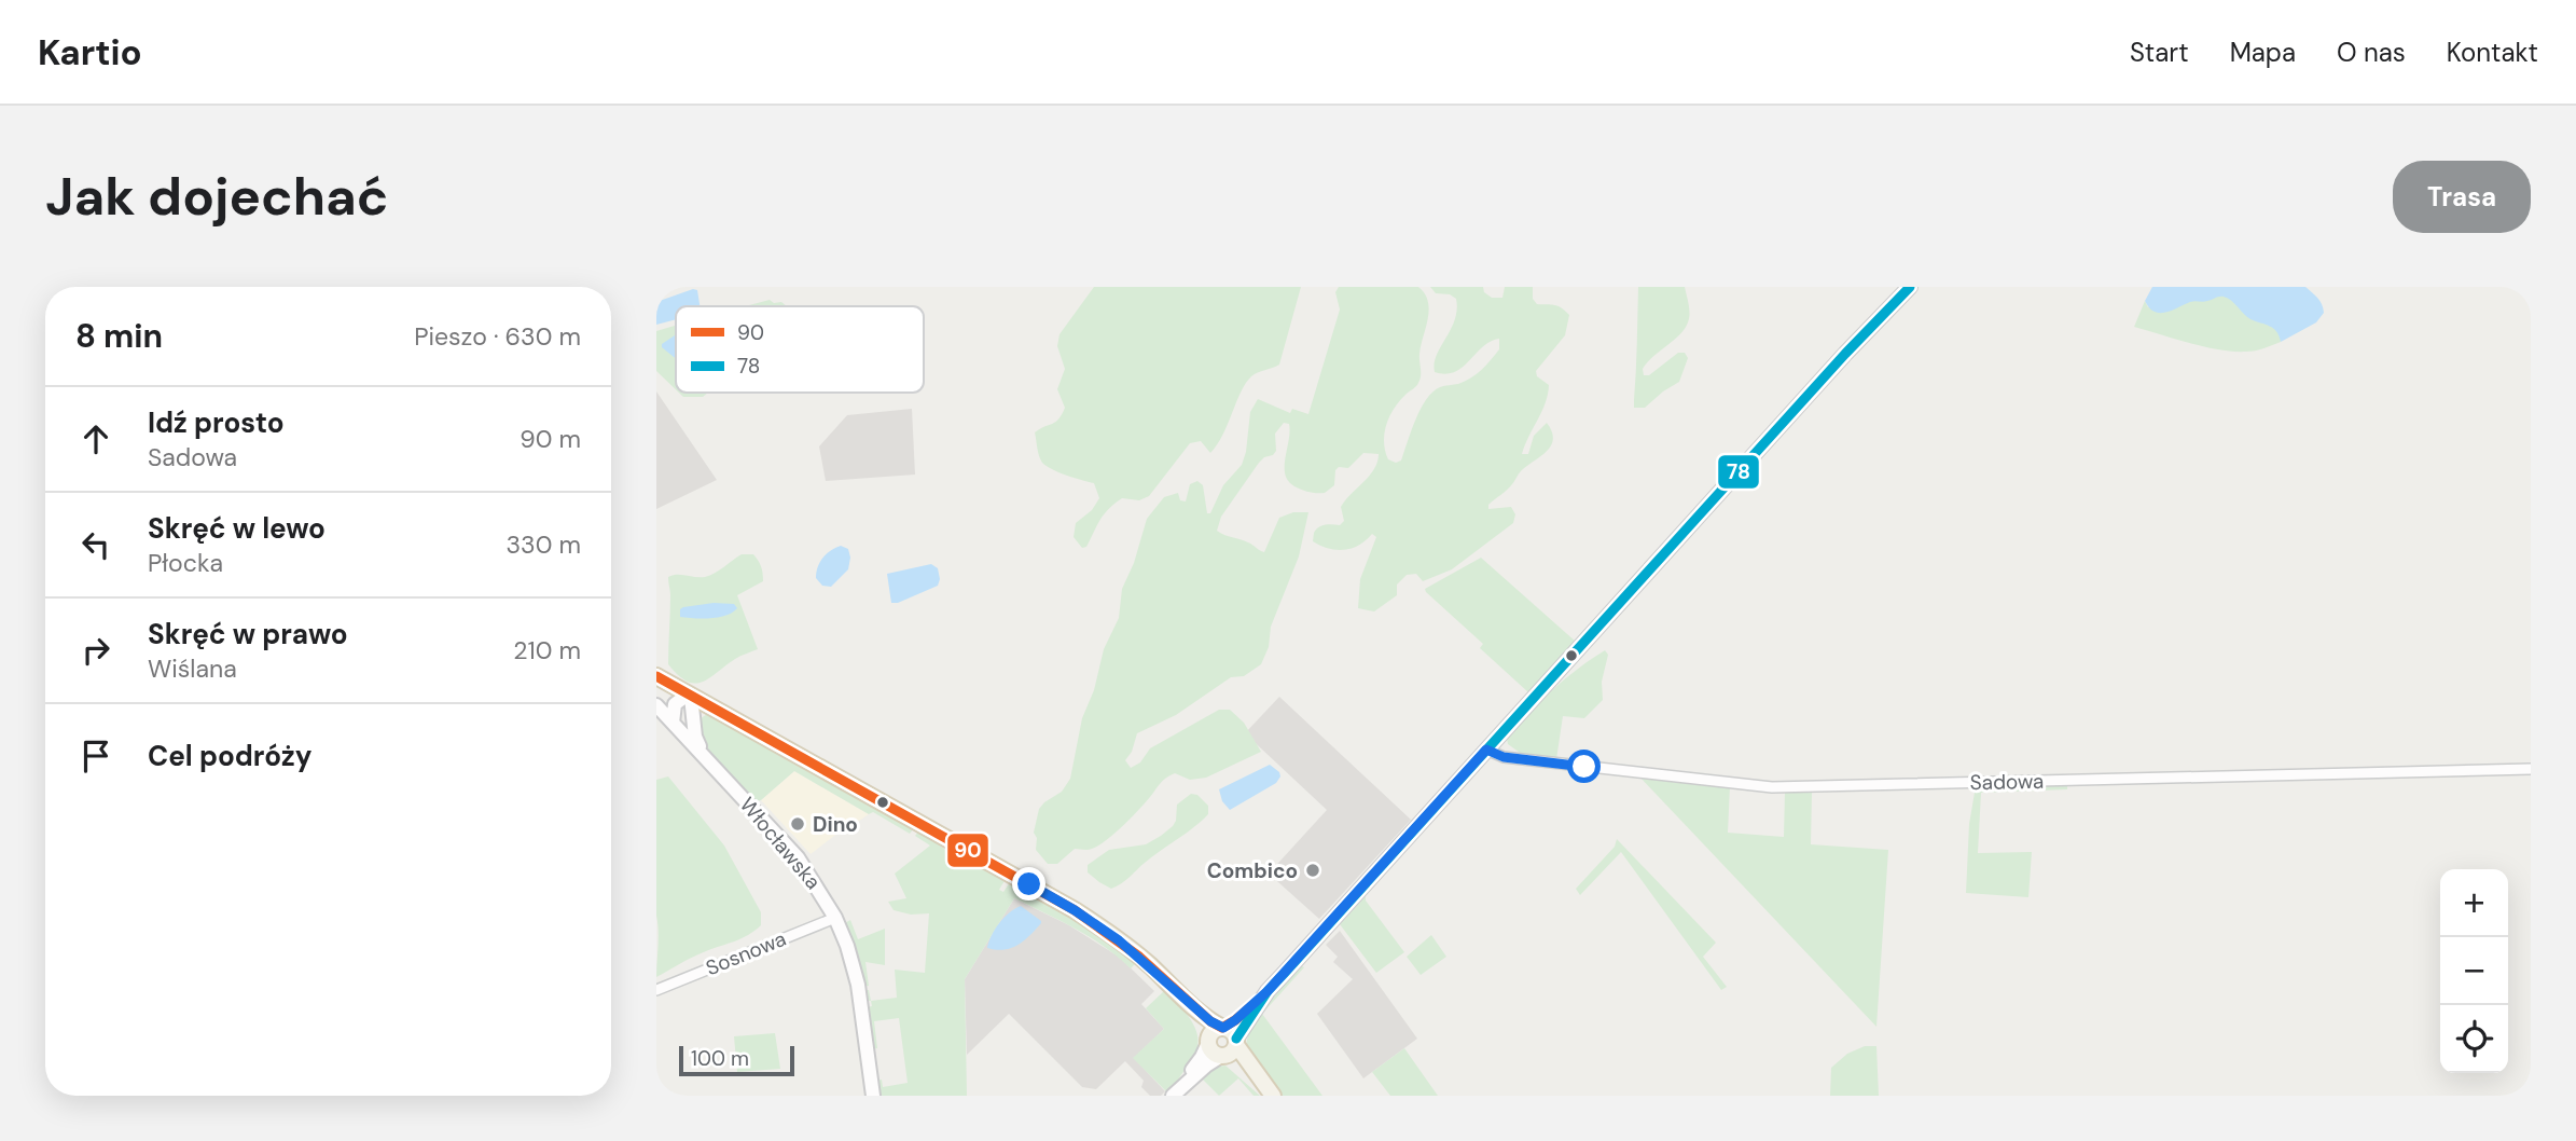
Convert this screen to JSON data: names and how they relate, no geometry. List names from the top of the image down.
{
  "streets": {
    "main road": ["Włocławska"],
    "street": ["Sadowa", "Sosnowa"]
  },
  "crossings": [
    ["Włocławska", "Sosnowa"]
  ],
  "places": ["Dino", "Combico"],
  "lines": ["transit line 78", "transit line 90"],
  "legend": ["90", "78"],
  "scale_bar": "100 m",
  "page": {
    "header": "Kartio",
    "nav": [
      "Start",
      "Mapa",
      "O nas",
      "Kontakt"
    ],
    "buttons": "Trasa",
    "title": "Jak dojechać",
    "heading": ["8 min", "Pieszo · 630 m"],
    "list": [
      ["Idź prosto", "Sadowa", "90 m"],
      ["Skręć w lewo", "Płocka", "330 m"],
      ["Skręć w prawo", "Wiślana", "210 m"],
      "Cel podróży"
    ],
    "map_buttons": ["+", "−"],
    "scale": "100 m"
  }
}
